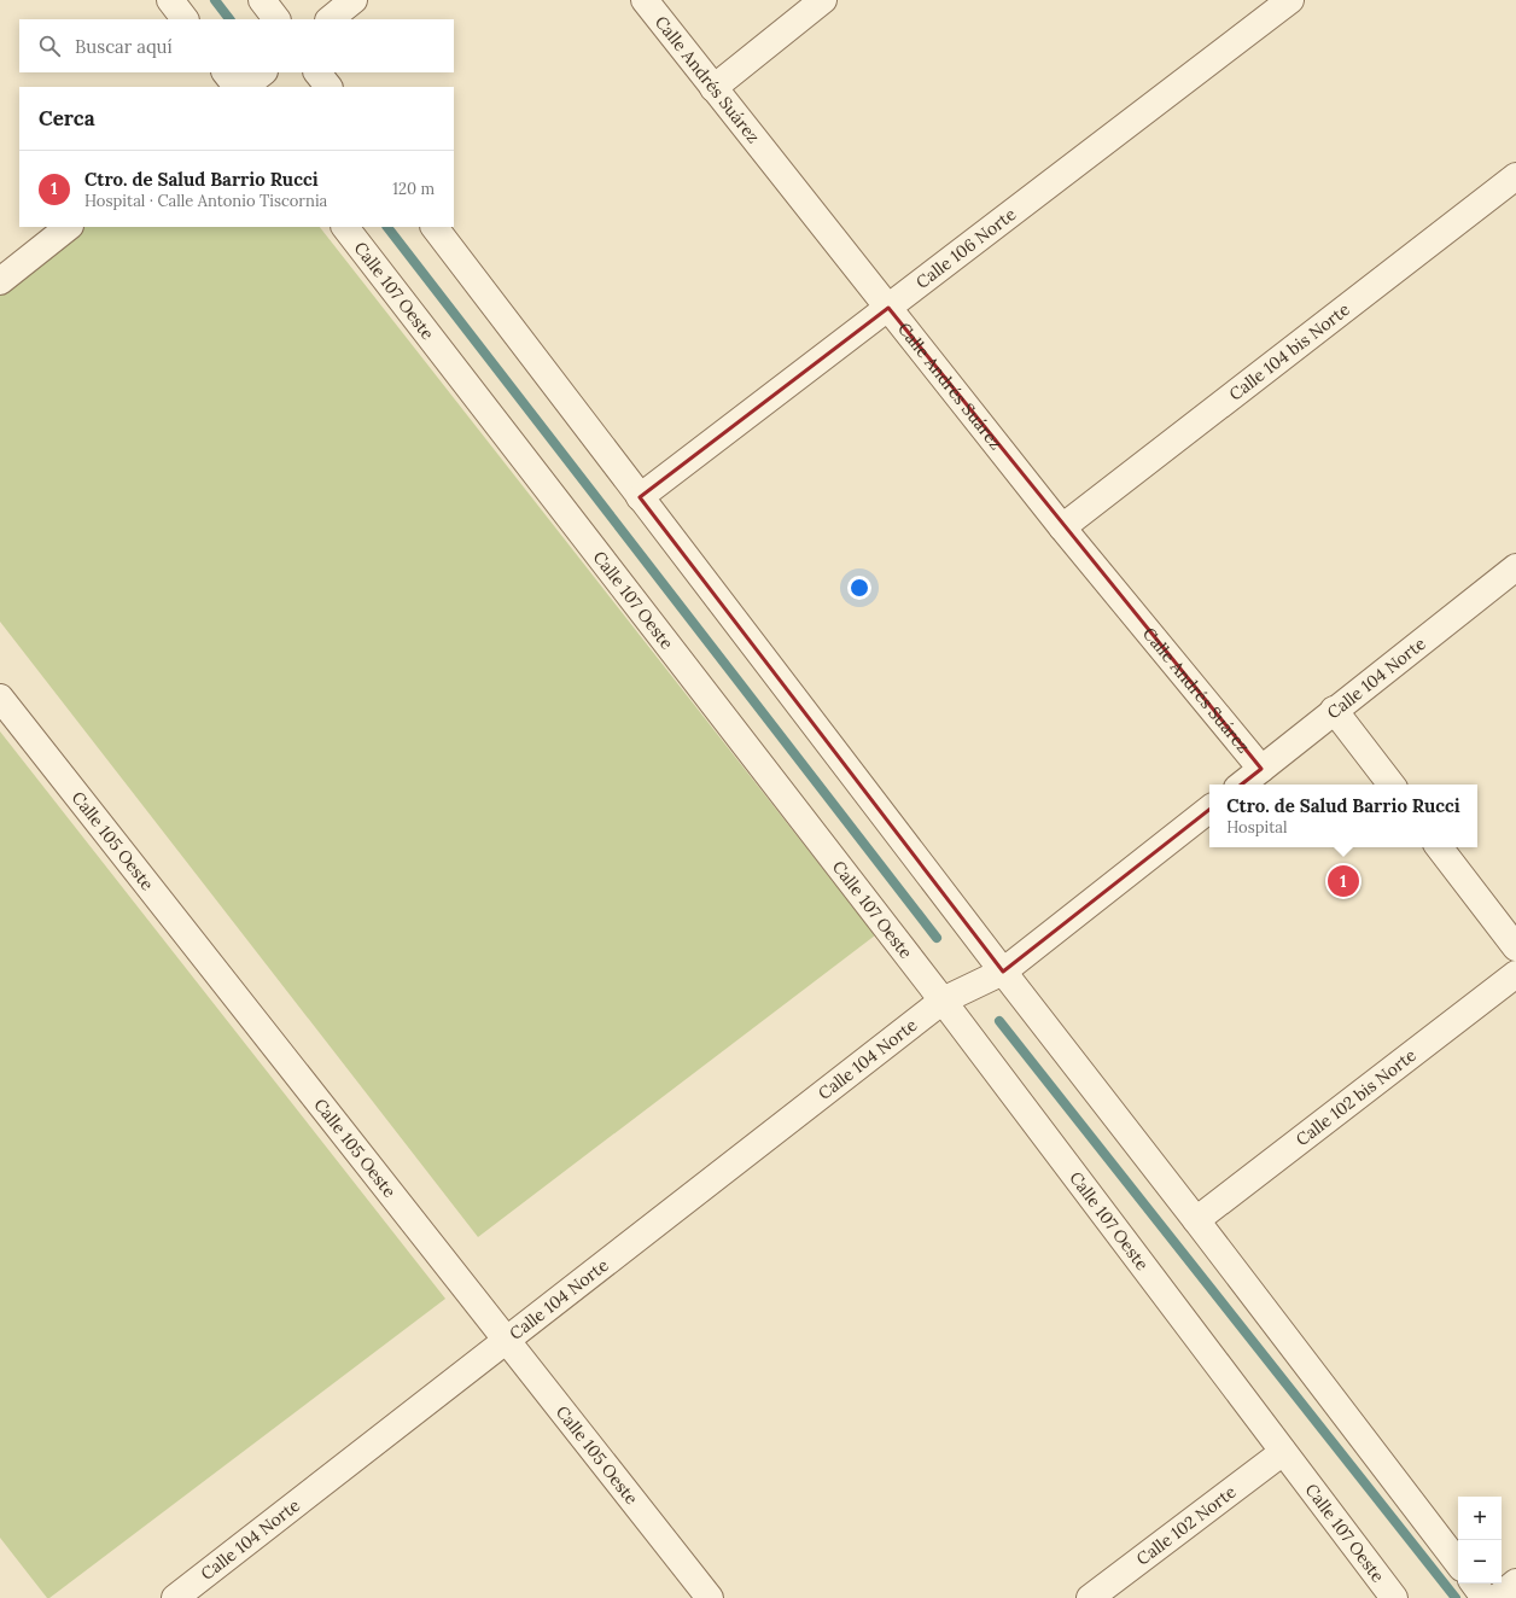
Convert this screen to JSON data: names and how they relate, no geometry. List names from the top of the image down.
{
  "streets": {
    "street": [
      "Calle Andrés Suárez",
      "Calle 106 Norte",
      "Calle 107 Oeste",
      "Calle 104 bis Norte",
      "Calle 104 Norte",
      "Calle 105 Oeste",
      "Calle 102 bis Norte",
      "Calle 102 Norte"
    ]
  },
  "crossings": [
    ["Calle Andrés Suárez", "Calle 106 Norte"],
    ["Calle Andrés Suárez", "Calle 104 bis Norte"],
    ["Calle Andrés Suárez", "Calle 104 Norte"],
    ["Calle 107 Oeste", "Calle 104 Norte"],
    ["Calle 107 Oeste", "Calle 102 Norte"],
    ["Calle 104 Norte", "Calle 105 Oeste"]
  ],
  "page": {
    "search": "Buscar aquí",
    "heading": "Cerca",
    "list": [
      {
        "mark": "1",
        "name": "Ctro. de Salud Barrio Rucci",
        "note": "Hospital · Calle Antonio Tiscornia",
        "value": "120 m"
      }
    ],
    "popup": ["Ctro. de Salud Barrio Rucci", "Hospital"],
    "pins": "1",
    "map_buttons": ["+", "−"]
  }
}
